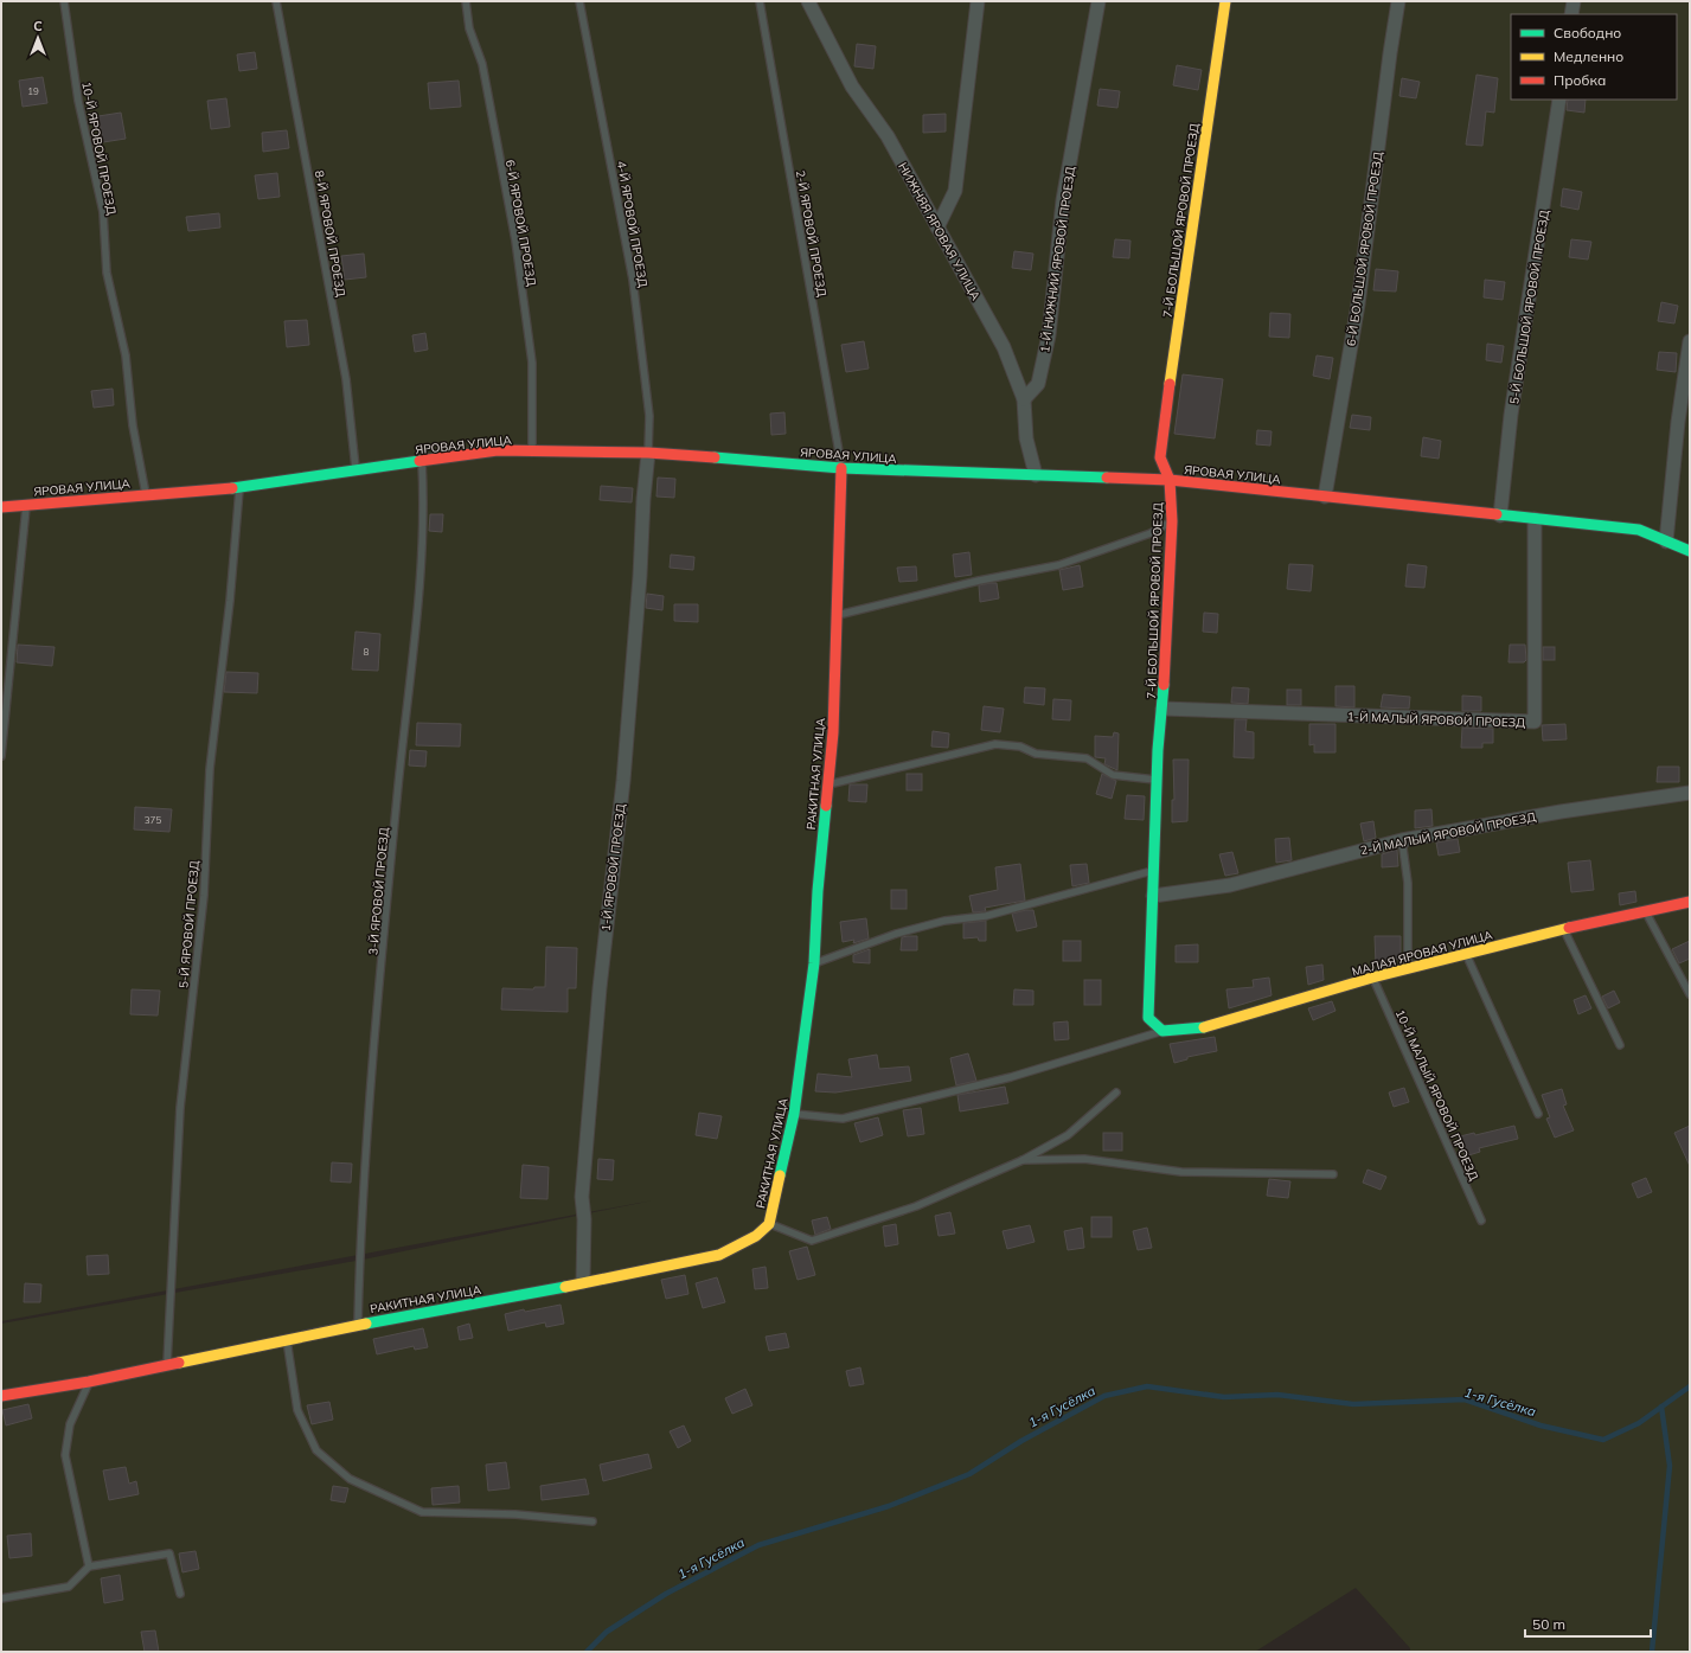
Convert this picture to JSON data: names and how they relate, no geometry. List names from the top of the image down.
{
  "streets": {
    "street": [
      "7-Й БОЛЬШОЙ ЯРОВОЙ ПРОЕЗД",
      "НИЖНЯЯ ЯРОВАЯ УЛИЦА",
      "6-Й БОЛЬШОЙ ЯРОВОЙ ПРОЕЗД",
      "1-Й НИЖНИЙ ЯРОВОЙ ПРОЕЗД",
      "5-Й БОЛЬШОЙ ЯРОВОЙ ПРОЕЗД",
      "ЯРОВАЯ УЛИЦА",
      "1-Й МАЛЫЙ ЯРОВОЙ ПРОЕЗД",
      "РАКИТНАЯ УЛИЦА",
      "2-Й МАЛЫЙ ЯРОВОЙ ПРОЕЗД",
      "1-Й ЯРОВОЙ ПРОЕЗД",
      "МАЛАЯ ЯРОВАЯ УЛИЦА"
    ],
    "lane": [
      "10-Й ЯРОВОЙ ПРОЕЗД",
      "6-Й ЯРОВОЙ ПРОЕЗД",
      "4-Й ЯРОВОЙ ПРОЕЗД",
      "8-Й ЯРОВОЙ ПРОЕЗД",
      "2-Й ЯРОВОЙ ПРОЕЗД",
      "3-Й ЯРОВОЙ ПРОЕЗД",
      "5-Й ЯРОВОЙ ПРОЕЗД",
      "10-Й МАЛЫЙ ЯРОВОЙ ПРОЕЗД"
    ]
  },
  "crossings": [
    ["10-Й ЯРОВОЙ ПРОЕЗД", "ЯРОВАЯ УЛИЦА"],
    ["7-Й БОЛЬШОЙ ЯРОВОЙ ПРОЕЗД", "ЯРОВАЯ УЛИЦА"],
    ["7-Й БОЛЬШОЙ ЯРОВОЙ ПРОЕЗД", "1-Й МАЛЫЙ ЯРОВОЙ ПРОЕЗД"],
    ["7-Й БОЛЬШОЙ ЯРОВОЙ ПРОЕЗД", "2-Й МАЛЫЙ ЯРОВОЙ ПРОЕЗД"],
    ["7-Й БОЛЬШОЙ ЯРОВОЙ ПРОЕЗД", "МАЛАЯ ЯРОВАЯ УЛИЦА"],
    ["6-Й ЯРОВОЙ ПРОЕЗД", "ЯРОВАЯ УЛИЦА"],
    ["4-Й ЯРОВОЙ ПРОЕЗД", "ЯРОВАЯ УЛИЦА"],
    ["4-Й ЯРОВОЙ ПРОЕЗД", "1-Й ЯРОВОЙ ПРОЕЗД"],
    ["НИЖНЯЯ ЯРОВАЯ УЛИЦА", "1-Й НИЖНИЙ ЯРОВОЙ ПРОЕЗД"],
    ["НИЖНЯЯ ЯРОВАЯ УЛИЦА", "ЯРОВАЯ УЛИЦА"],
    ["8-Й ЯРОВОЙ ПРОЕЗД", "ЯРОВАЯ УЛИЦА"],
    ["2-Й ЯРОВОЙ ПРОЕЗД", "ЯРОВАЯ УЛИЦА"],
    ["2-Й ЯРОВОЙ ПРОЕЗД", "РАКИТНАЯ УЛИЦА"],
    ["6-Й БОЛЬШОЙ ЯРОВОЙ ПРОЕЗД", "ЯРОВАЯ УЛИЦА"],
    ["5-Й БОЛЬШОЙ ЯРОВОЙ ПРОЕЗД", "ЯРОВАЯ УЛИЦА"],
    ["ЯРОВАЯ УЛИЦА", "1-Й МАЛЫЙ ЯРОВОЙ ПРОЕЗД"],
    ["ЯРОВАЯ УЛИЦА", "РАКИТНАЯ УЛИЦА"],
    ["ЯРОВАЯ УЛИЦА", "1-Й ЯРОВОЙ ПРОЕЗД"],
    ["ЯРОВАЯ УЛИЦА", "3-Й ЯРОВОЙ ПРОЕЗД"],
    ["ЯРОВАЯ УЛИЦА", "5-Й ЯРОВОЙ ПРОЕЗД"],
    ["РАКИТНАЯ УЛИЦА", "1-Й ЯРОВОЙ ПРОЕЗД"],
    ["РАКИТНАЯ УЛИЦА", "3-Й ЯРОВОЙ ПРОЕЗД"],
    ["РАКИТНАЯ УЛИЦА", "5-Й ЯРОВОЙ ПРОЕЗД"],
    ["МАЛАЯ ЯРОВАЯ УЛИЦА", "10-Й МАЛЫЙ ЯРОВОЙ ПРОЕЗД"]
  ],
  "water": ["1-я Гусёлка"],
  "house_numbers": ["19", "8", "375"],
  "legend": ["Свободно", "Медленно", "Пробка"],
  "scale_bar": "50 m",
  "north": "top"
}
